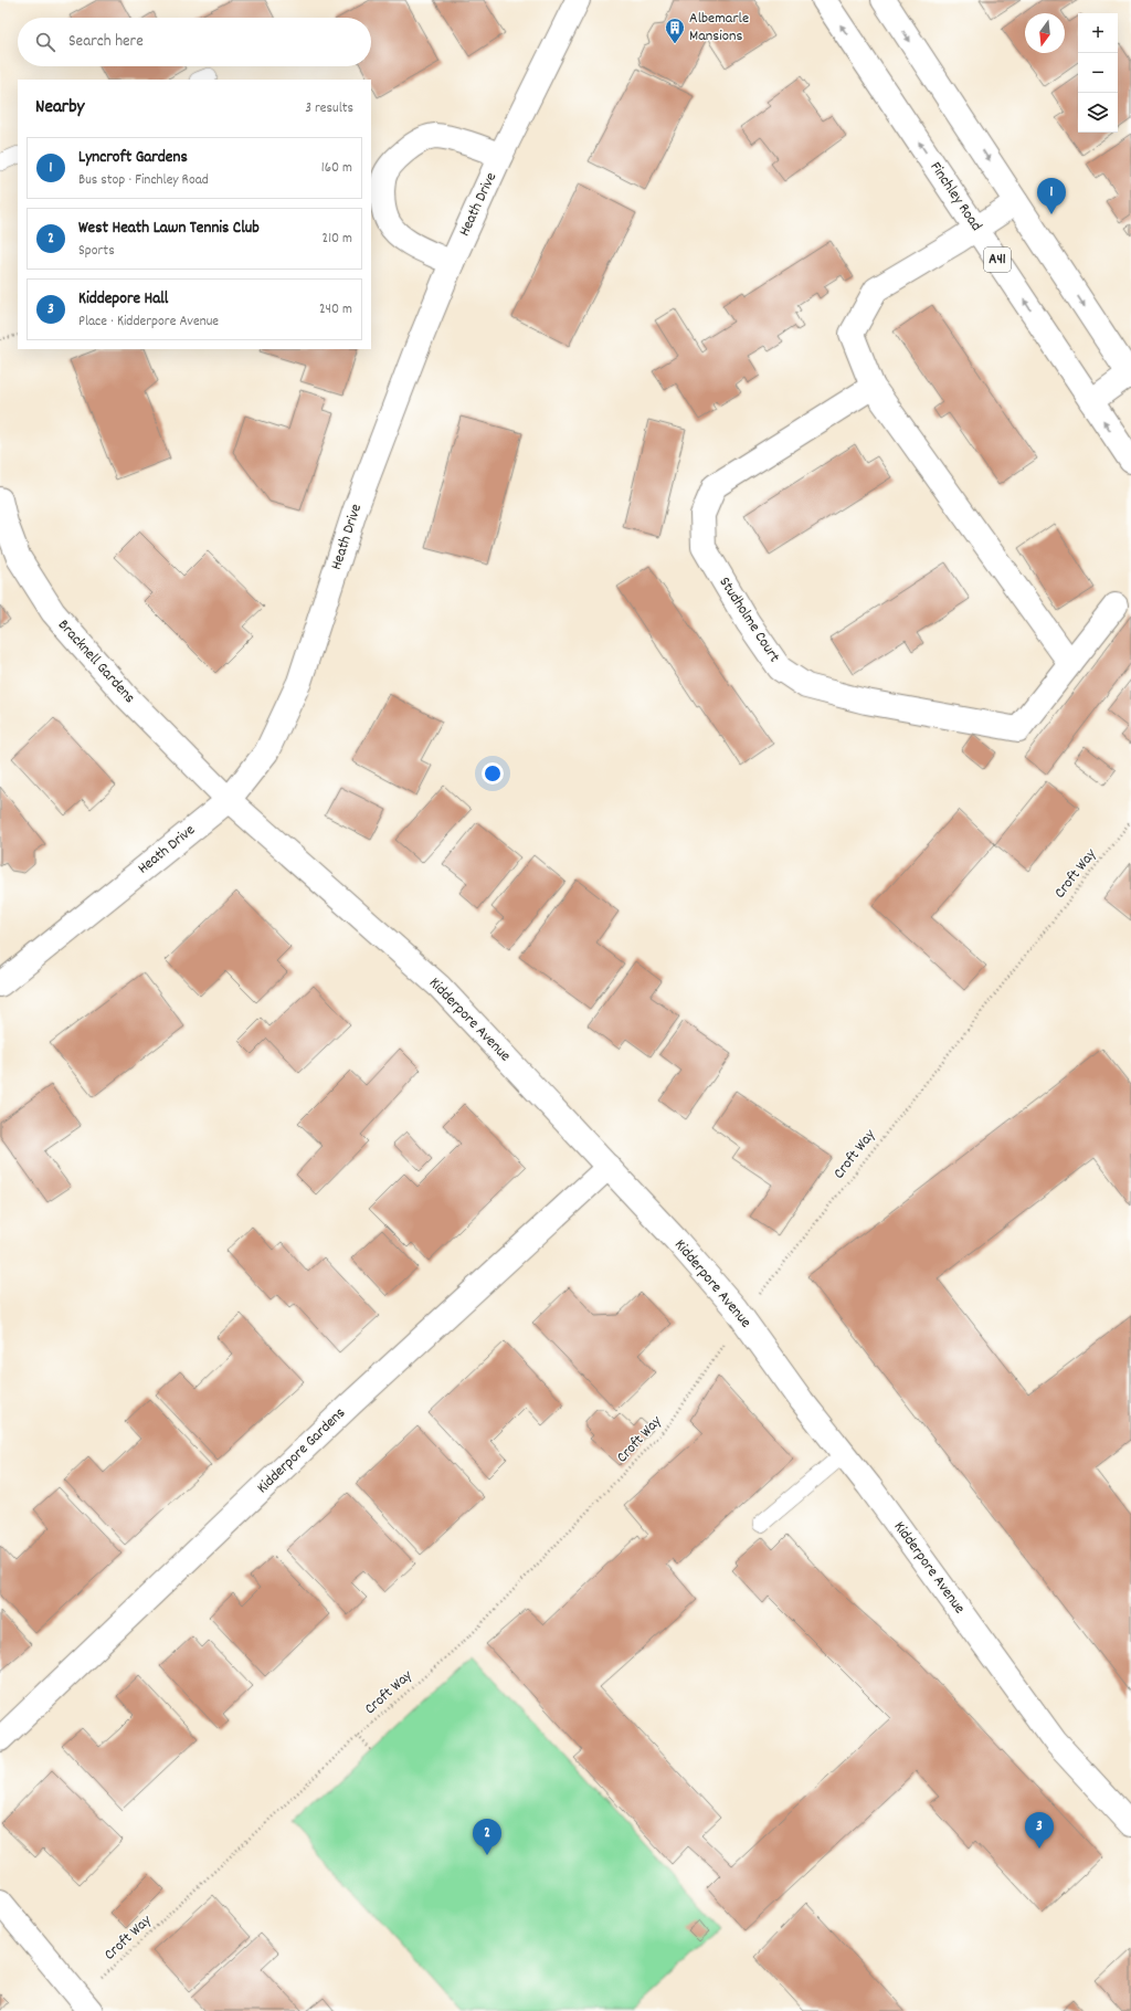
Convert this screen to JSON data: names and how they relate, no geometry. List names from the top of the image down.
{
  "streets": {
    "main road": [
      "Finchley Road",
      "Heath Drive",
      "A41",
      "Studholme Court",
      "Bracknell Gardens",
      "Kidderpore Avenue",
      "Kidderpore Gardens"
    ],
    "path": ["Croft Way"]
  },
  "crossings": [
    ["Heath Drive", "Bracknell Gardens"],
    ["Heath Drive", "Kidderpore Avenue"],
    ["Bracknell Gardens", "Kidderpore Avenue"],
    ["Croft Way", "Kidderpore Avenue"],
    ["Kidderpore Avenue", "Kidderpore Gardens"]
  ],
  "places": {
    "building": ["Albemarle Mansions"]
  },
  "north": "bottom",
  "page": {
    "map_buttons": ["+", "−"],
    "search": "Search here",
    "heading": ["Nearby", "3 results"],
    "list": [
      {
        "mark": "1",
        "name": "Lyncroft Gardens",
        "note": "Bus stop · Finchley Road",
        "value": "160 m"
      },
      {
        "mark": "2",
        "name": "West Heath Lawn Tennis Club",
        "note": "Sports",
        "value": "210 m"
      },
      {
        "mark": "3",
        "name": "Kiddepore Hall",
        "note": "Place · Kidderpore Avenue",
        "value": "240 m"
      }
    ],
    "pins": ["1", "3", "2"]
  }
}
